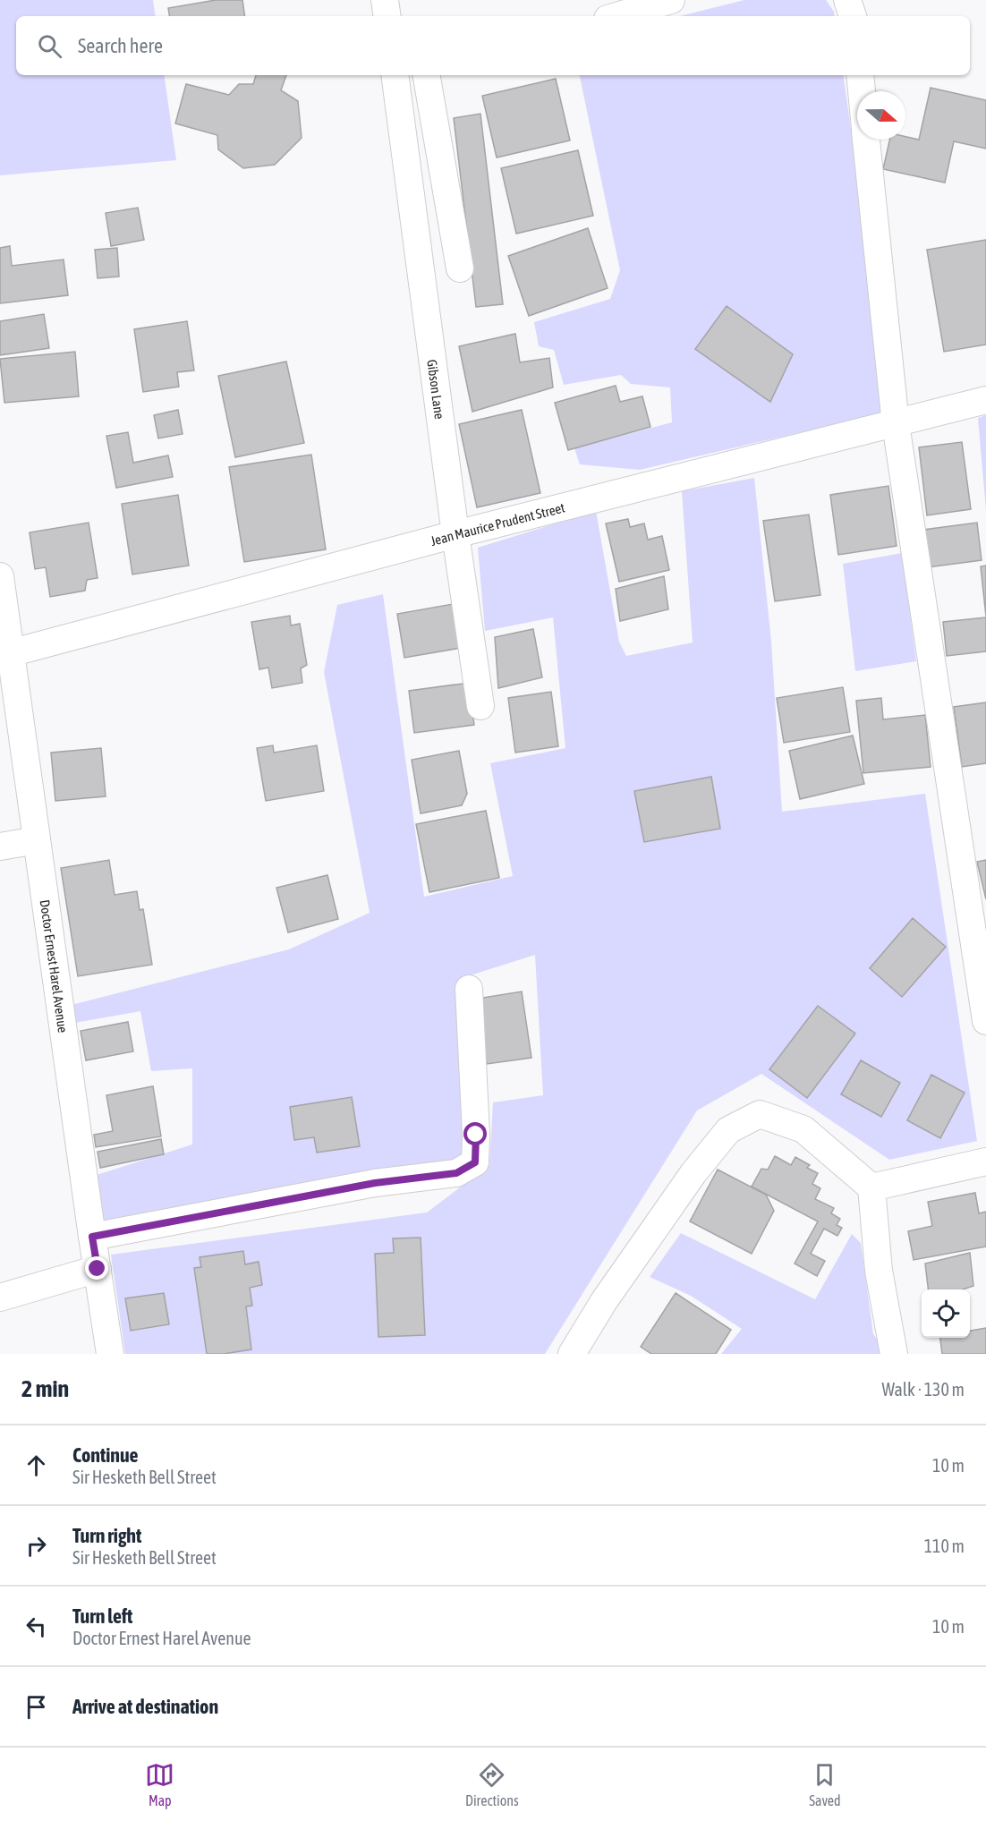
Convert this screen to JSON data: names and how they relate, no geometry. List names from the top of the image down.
{
  "streets": {
    "street": ["Gibson Lane", "Jean Maurice Prudent Street", "Doctor Ernest Harel Avenue"]
  },
  "crossings": [
    ["Gibson Lane", "Jean Maurice Prudent Street"],
    ["Jean Maurice Prudent Street", "Doctor Ernest Harel Avenue"]
  ],
  "north": "right",
  "page": {
    "search": "Search here",
    "heading": ["2 min", "Walk · 130 m"],
    "list": [
      ["Continue", "Sir Hesketh Bell Street", "10 m"],
      ["Turn right", "Sir Hesketh Bell Street", "110 m"],
      ["Turn left", "Doctor Ernest Harel Avenue", "10 m"],
      "Arrive at destination"
    ],
    "nav": ["Map", "Directions", "Saved"]
  }
}
